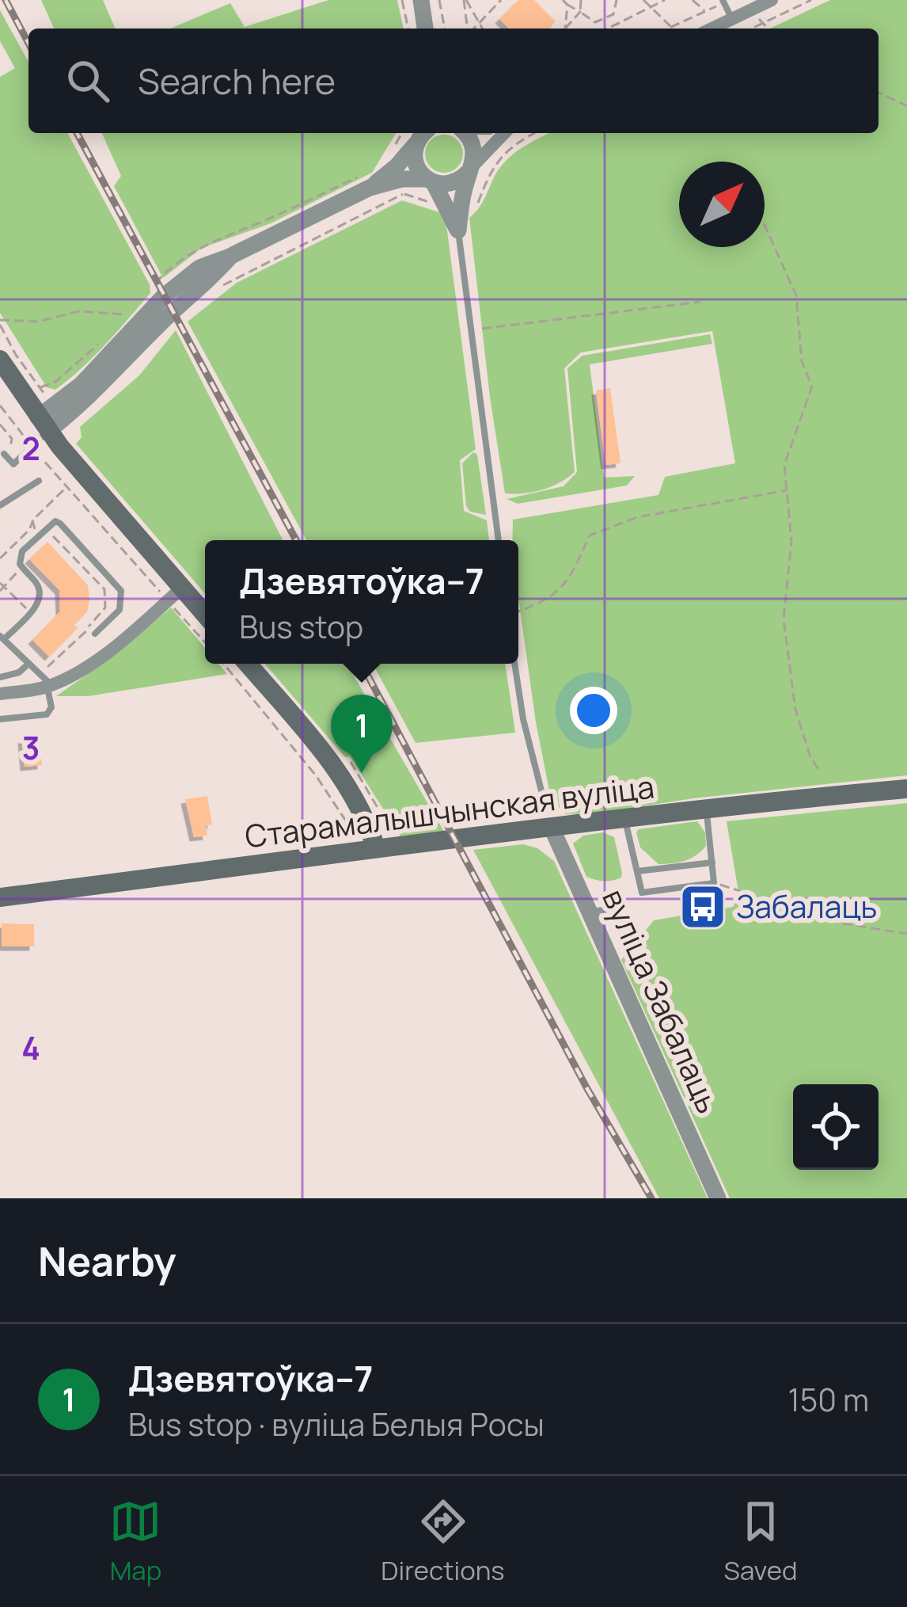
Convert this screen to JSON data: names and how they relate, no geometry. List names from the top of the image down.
{
  "streets": {
    "main road": ["Старамалышчынская вуліца"],
    "street": ["вуліца Забалаць"]
  },
  "crossings": [
    ["Старамалышчынская вуліца", "вуліца Забалаць"]
  ],
  "places": {
    "bus stop": ["Забалаць"]
  },
  "north": "top right",
  "page": {
    "search": "Search here",
    "popup": ["Дзевятоўка–7", "Bus stop"],
    "pins": "1",
    "heading": "Nearby",
    "list": [
      {
        "mark": "1",
        "name": "Дзевятоўка–7",
        "note": "Bus stop · вуліца Белыя Росы",
        "value": "150 m"
      }
    ],
    "nav": ["Map", "Directions", "Saved"]
  },
  "grid": {
    "rows": ["2", "3", "4"]
  }
}
